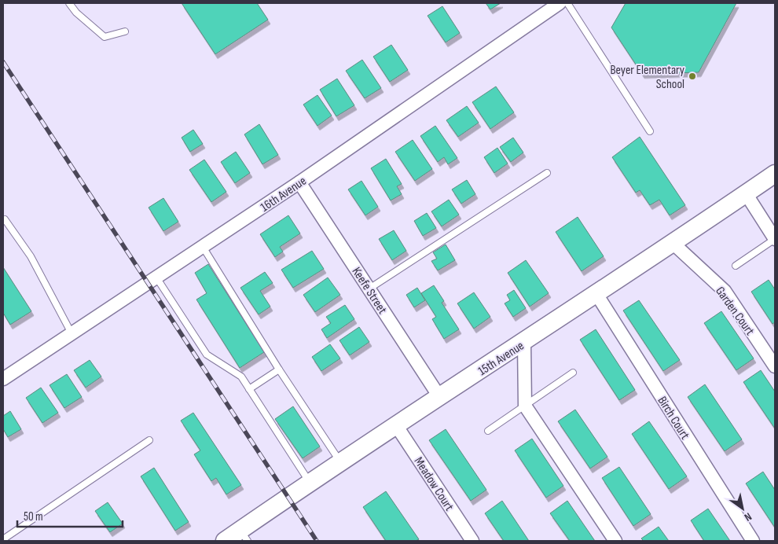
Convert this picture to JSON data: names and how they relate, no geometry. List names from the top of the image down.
{
  "streets": {
    "main road": ["15th Avenue"],
    "street": [
      "16th Avenue",
      "Keefe Street",
      "Garden Court",
      "Birch Court",
      "Meadow Court"
    ]
  },
  "crossings": [
    ["16th Avenue", "Keefe Street"],
    ["Keefe Street", "15th Avenue"],
    ["Garden Court", "15th Avenue"],
    ["15th Avenue", "Birch Court"],
    ["15th Avenue", "Meadow Court"]
  ],
  "places": ["Beyer Elementary School"],
  "scale_bar": "50 m",
  "north": "bottom right"
}
